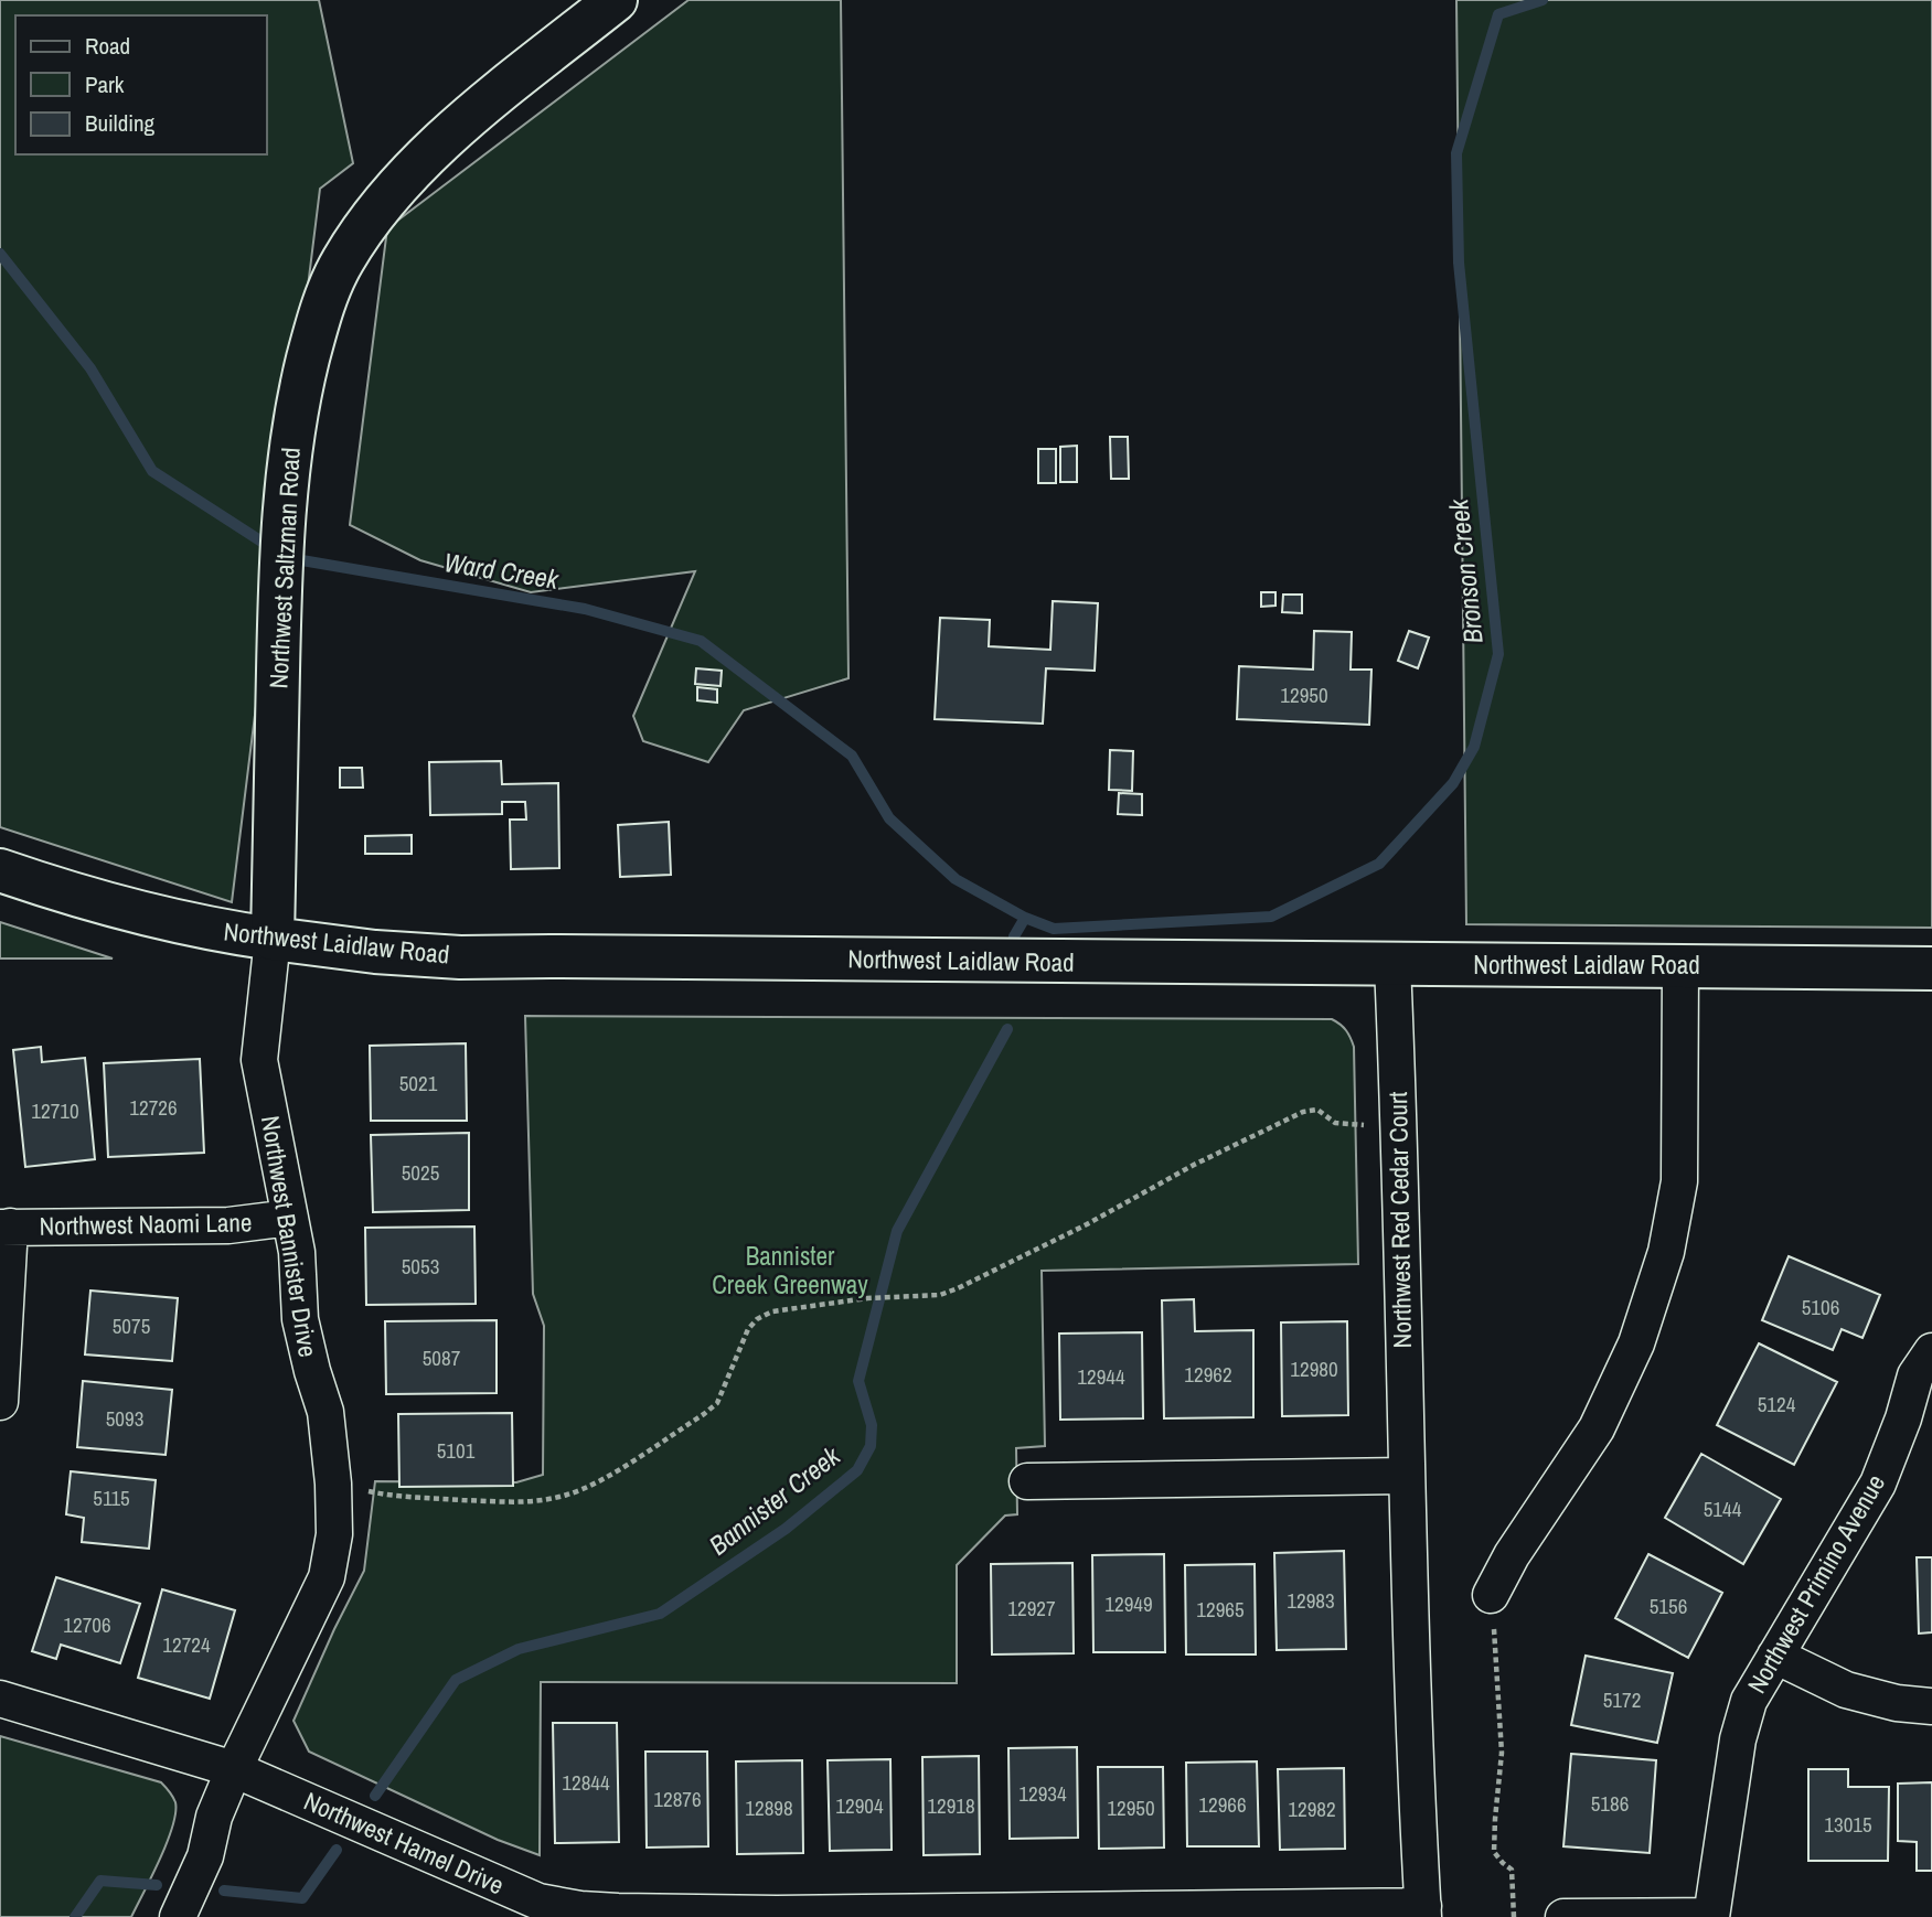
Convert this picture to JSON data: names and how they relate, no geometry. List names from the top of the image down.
{
  "streets": {
    "main road": ["Northwest Saltzman Road", "Northwest Laidlaw Road"],
    "street": [
      "Northwest Red Cedar Court",
      "Northwest Naomi Lane",
      "Northwest Bannister Drive",
      "Northwest Primino Avenue",
      "Northwest Hamel Drive"
    ]
  },
  "crossings": [
    ["Northwest Saltzman Road", "Northwest Laidlaw Road"],
    ["Northwest Saltzman Road", "Northwest Bannister Drive"],
    ["Northwest Laidlaw Road", "Northwest Red Cedar Court"],
    ["Northwest Laidlaw Road", "Northwest Bannister Drive"],
    ["Northwest Red Cedar Court", "Northwest Hamel Drive"],
    ["Northwest Naomi Lane", "Northwest Bannister Drive"],
    ["Northwest Bannister Drive", "Northwest Hamel Drive"]
  ],
  "water": ["Ward Creek", "Bronson Creek", "Bannister Creek"],
  "parks": ["Bannister Creek Greenway"],
  "house_numbers": [
    "12950",
    "5021",
    "12726",
    "12710",
    "5025",
    "5053",
    "5106",
    "5075",
    "5087",
    "12980",
    "12962",
    "12944",
    "5124",
    "5093",
    "5101",
    "5115",
    "5144",
    "12983",
    "12949",
    "5156",
    "12927",
    "12965",
    "12706",
    "12724",
    "5172",
    "12844",
    "12934",
    "12876",
    "5186",
    "12966",
    "12904",
    "12918",
    "12898",
    "12950",
    "12982",
    "13015"
  ],
  "legend": ["Road", "Park", "Building"]
}
